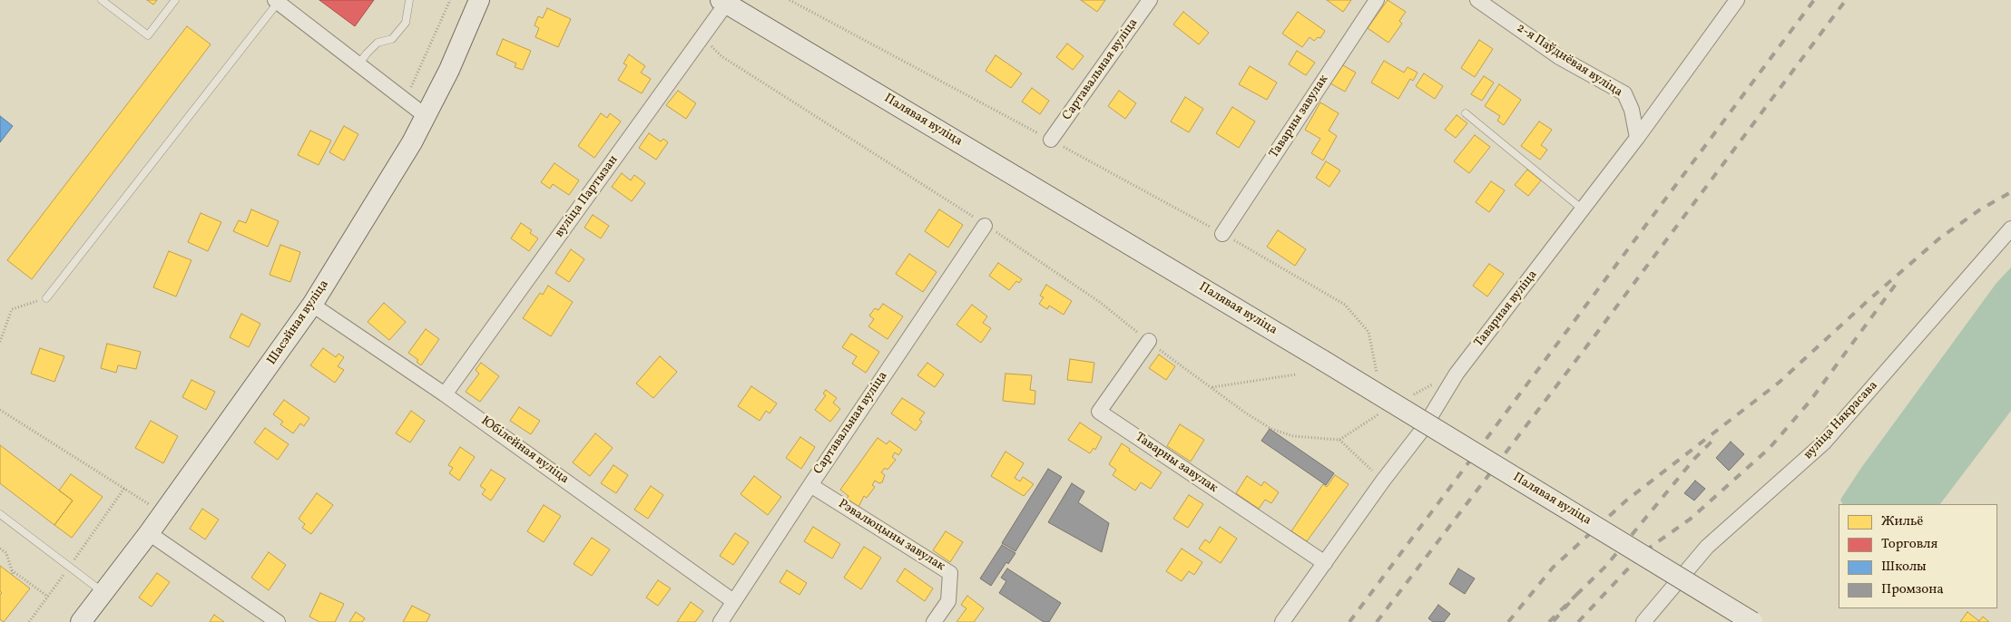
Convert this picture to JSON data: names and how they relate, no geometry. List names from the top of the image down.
{
  "streets": {
    "main road": ["Палявая вуліца", "Шасэйная вуліца"],
    "street": [
      "2-я Паўднёвая вуліца",
      "Сартавальная вуліца",
      "Таварны завулак",
      "вуліца Партызан",
      "Таварная вуліца",
      "вуліца Някрасава",
      "Юбілейная вуліца",
      "Рэвалюцыны завулак"
    ]
  },
  "crossings": [
    ["2-я Паўднёвая вуліца", "Таварная вуліца"],
    ["Сартавальная вуліца", "Юбілейная вуліца"],
    ["Сартавальная вуліца", "Рэвалюцыны завулак"],
    ["Таварны завулак", "Таварная вуліца"],
    ["Палявая вуліца", "вуліца Партызан"],
    ["вуліца Партызан", "Юбілейная вуліца"],
    ["Шасэйная вуліца", "Юбілейная вуліца"]
  ],
  "legend": [
    "Жильё",
    "Торговля",
    "Школы",
    "Промзона"
  ]
}
